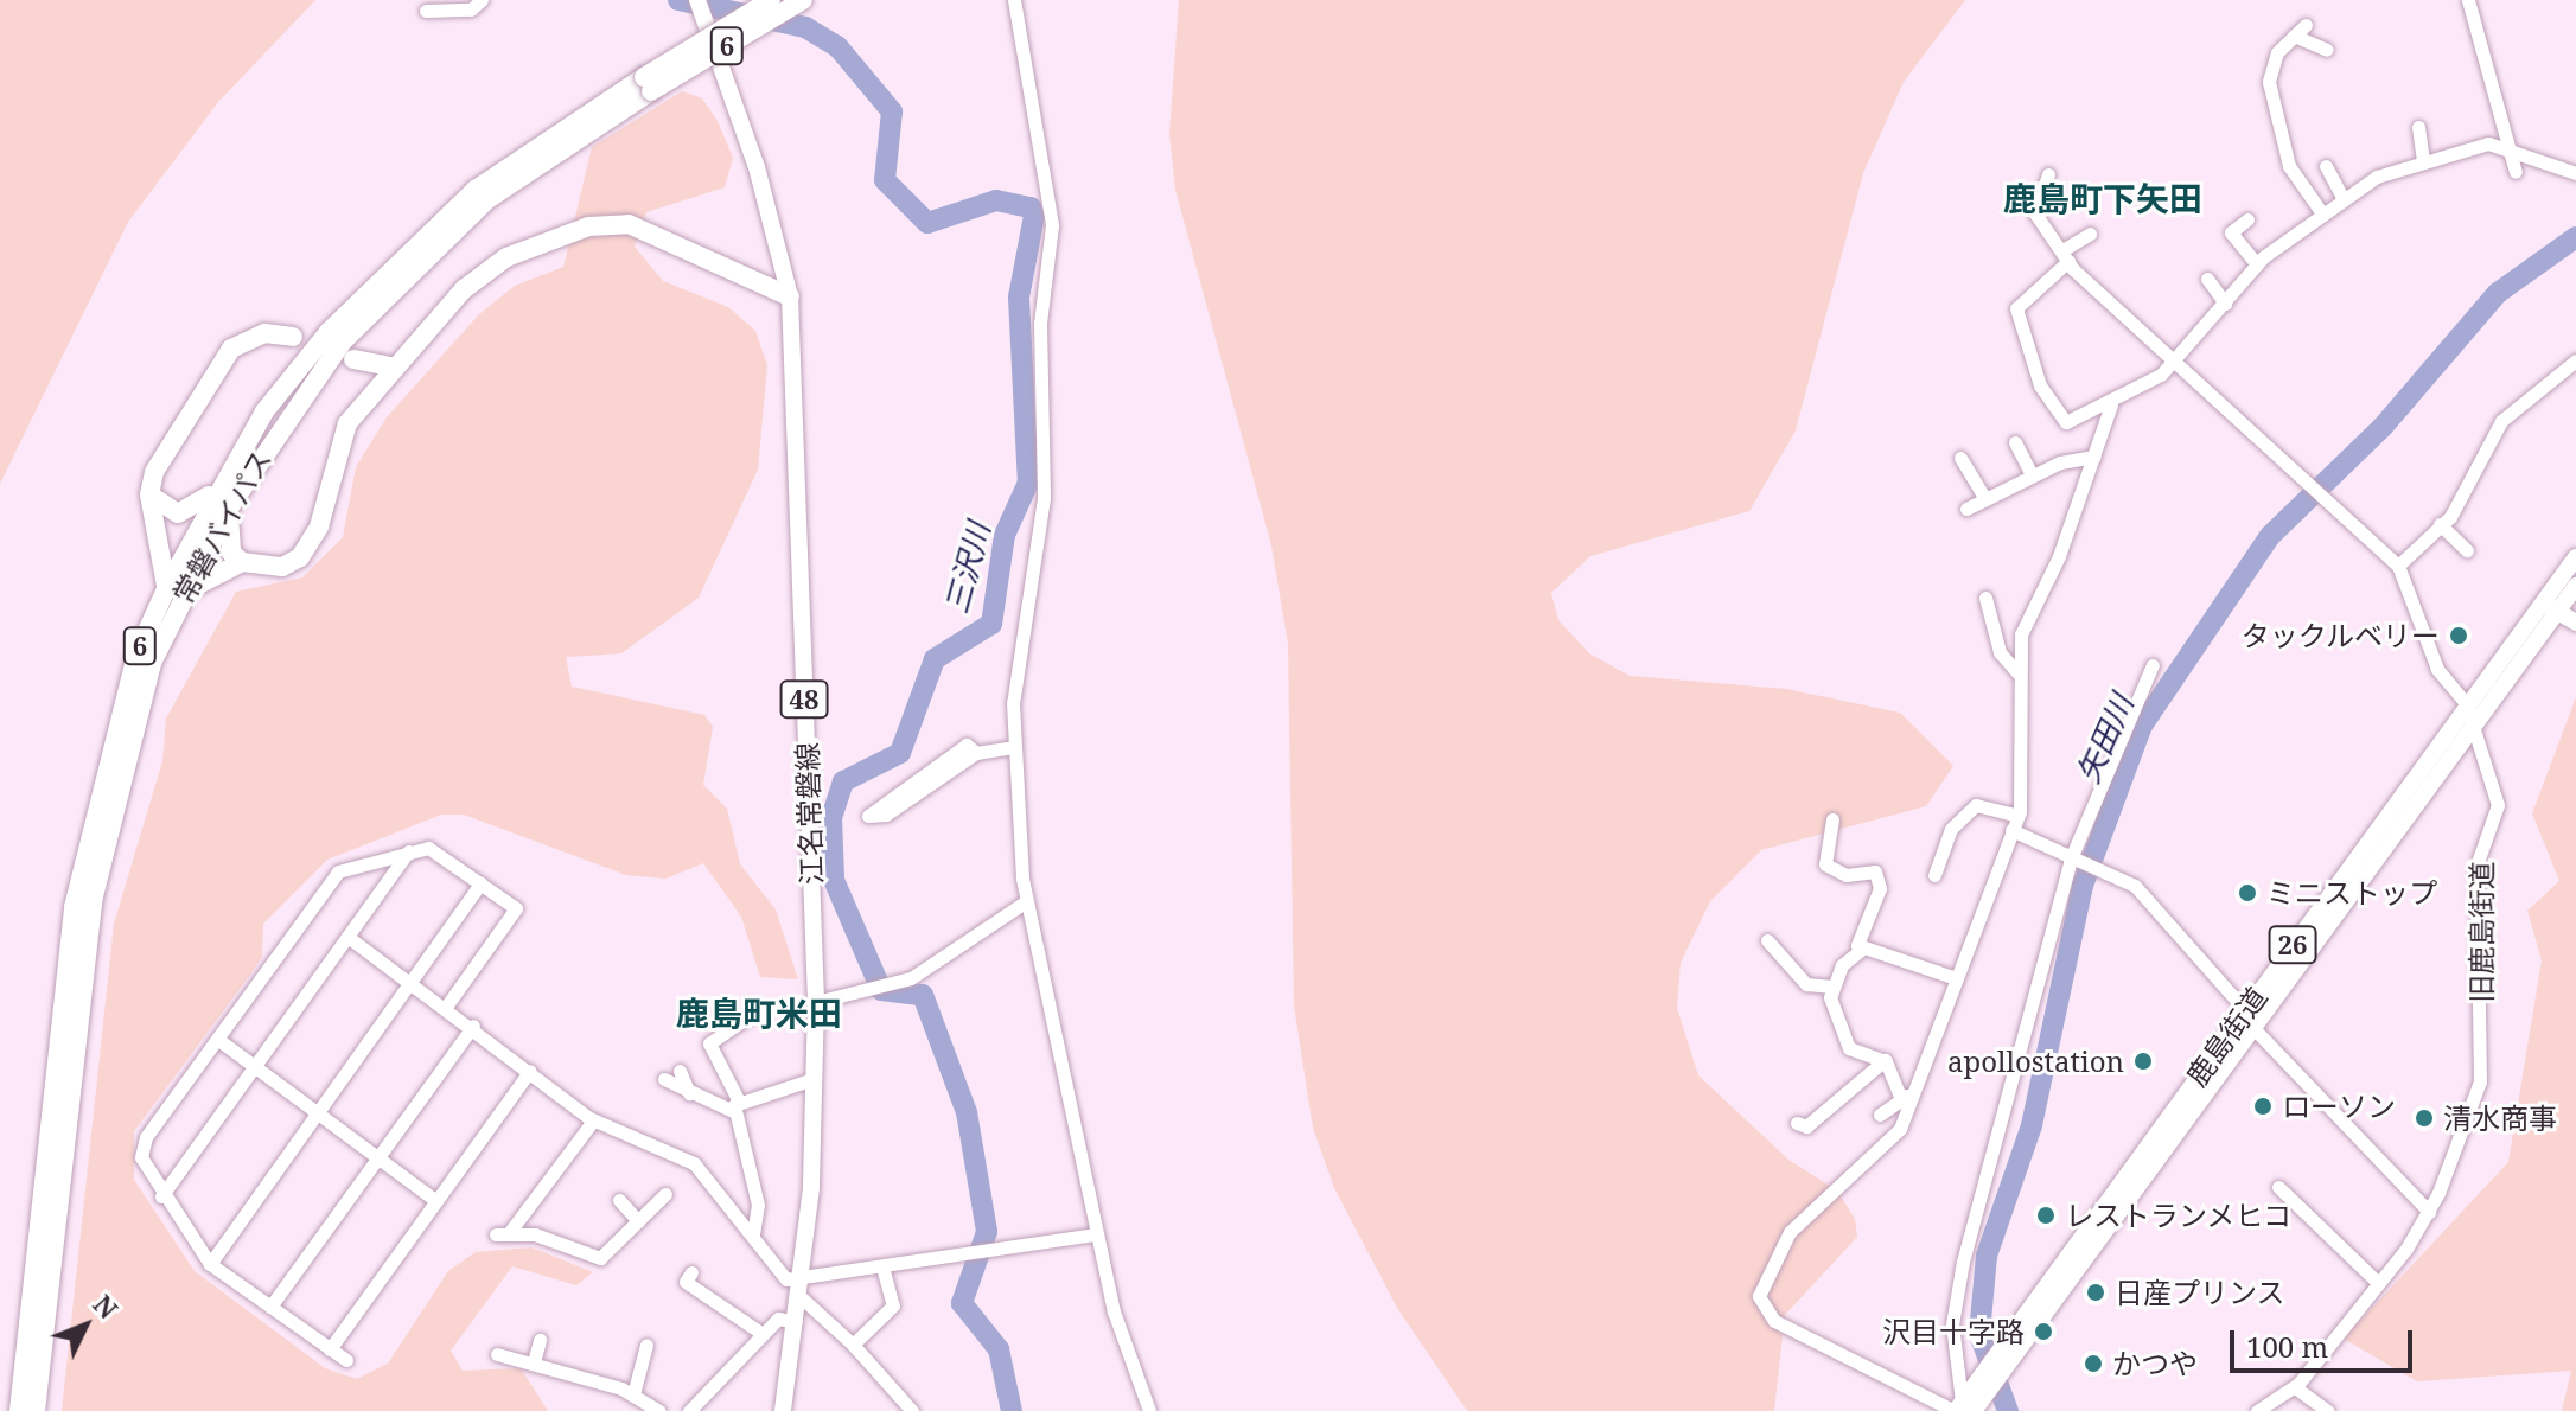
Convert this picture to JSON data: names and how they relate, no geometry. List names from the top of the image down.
{
  "streets": {
    "highway": ["6", "常磐バイパス"],
    "main road": [
      "48",
      "江名常磐線",
      "26",
      "鹿島街道"
    ],
    "street": ["旧鹿島街道"]
  },
  "crossings": [
    ["旧鹿島街道", "26"],
    ["旧鹿島街道", "鹿島街道"],
    ["26", "鹿島街道"]
  ],
  "districts": ["鹿島町下矢田", "鹿島町米田"],
  "water": ["三沢川", "矢田川"],
  "places": [
    "タックルベリー",
    "ミニストップ",
    "apollostation",
    "ローソン",
    "清水商事",
    "レストランメヒコ",
    "日産プリンス",
    "沢目十字路",
    "かつや"
  ],
  "scale_bar": "100 m",
  "north": "top right"
}
